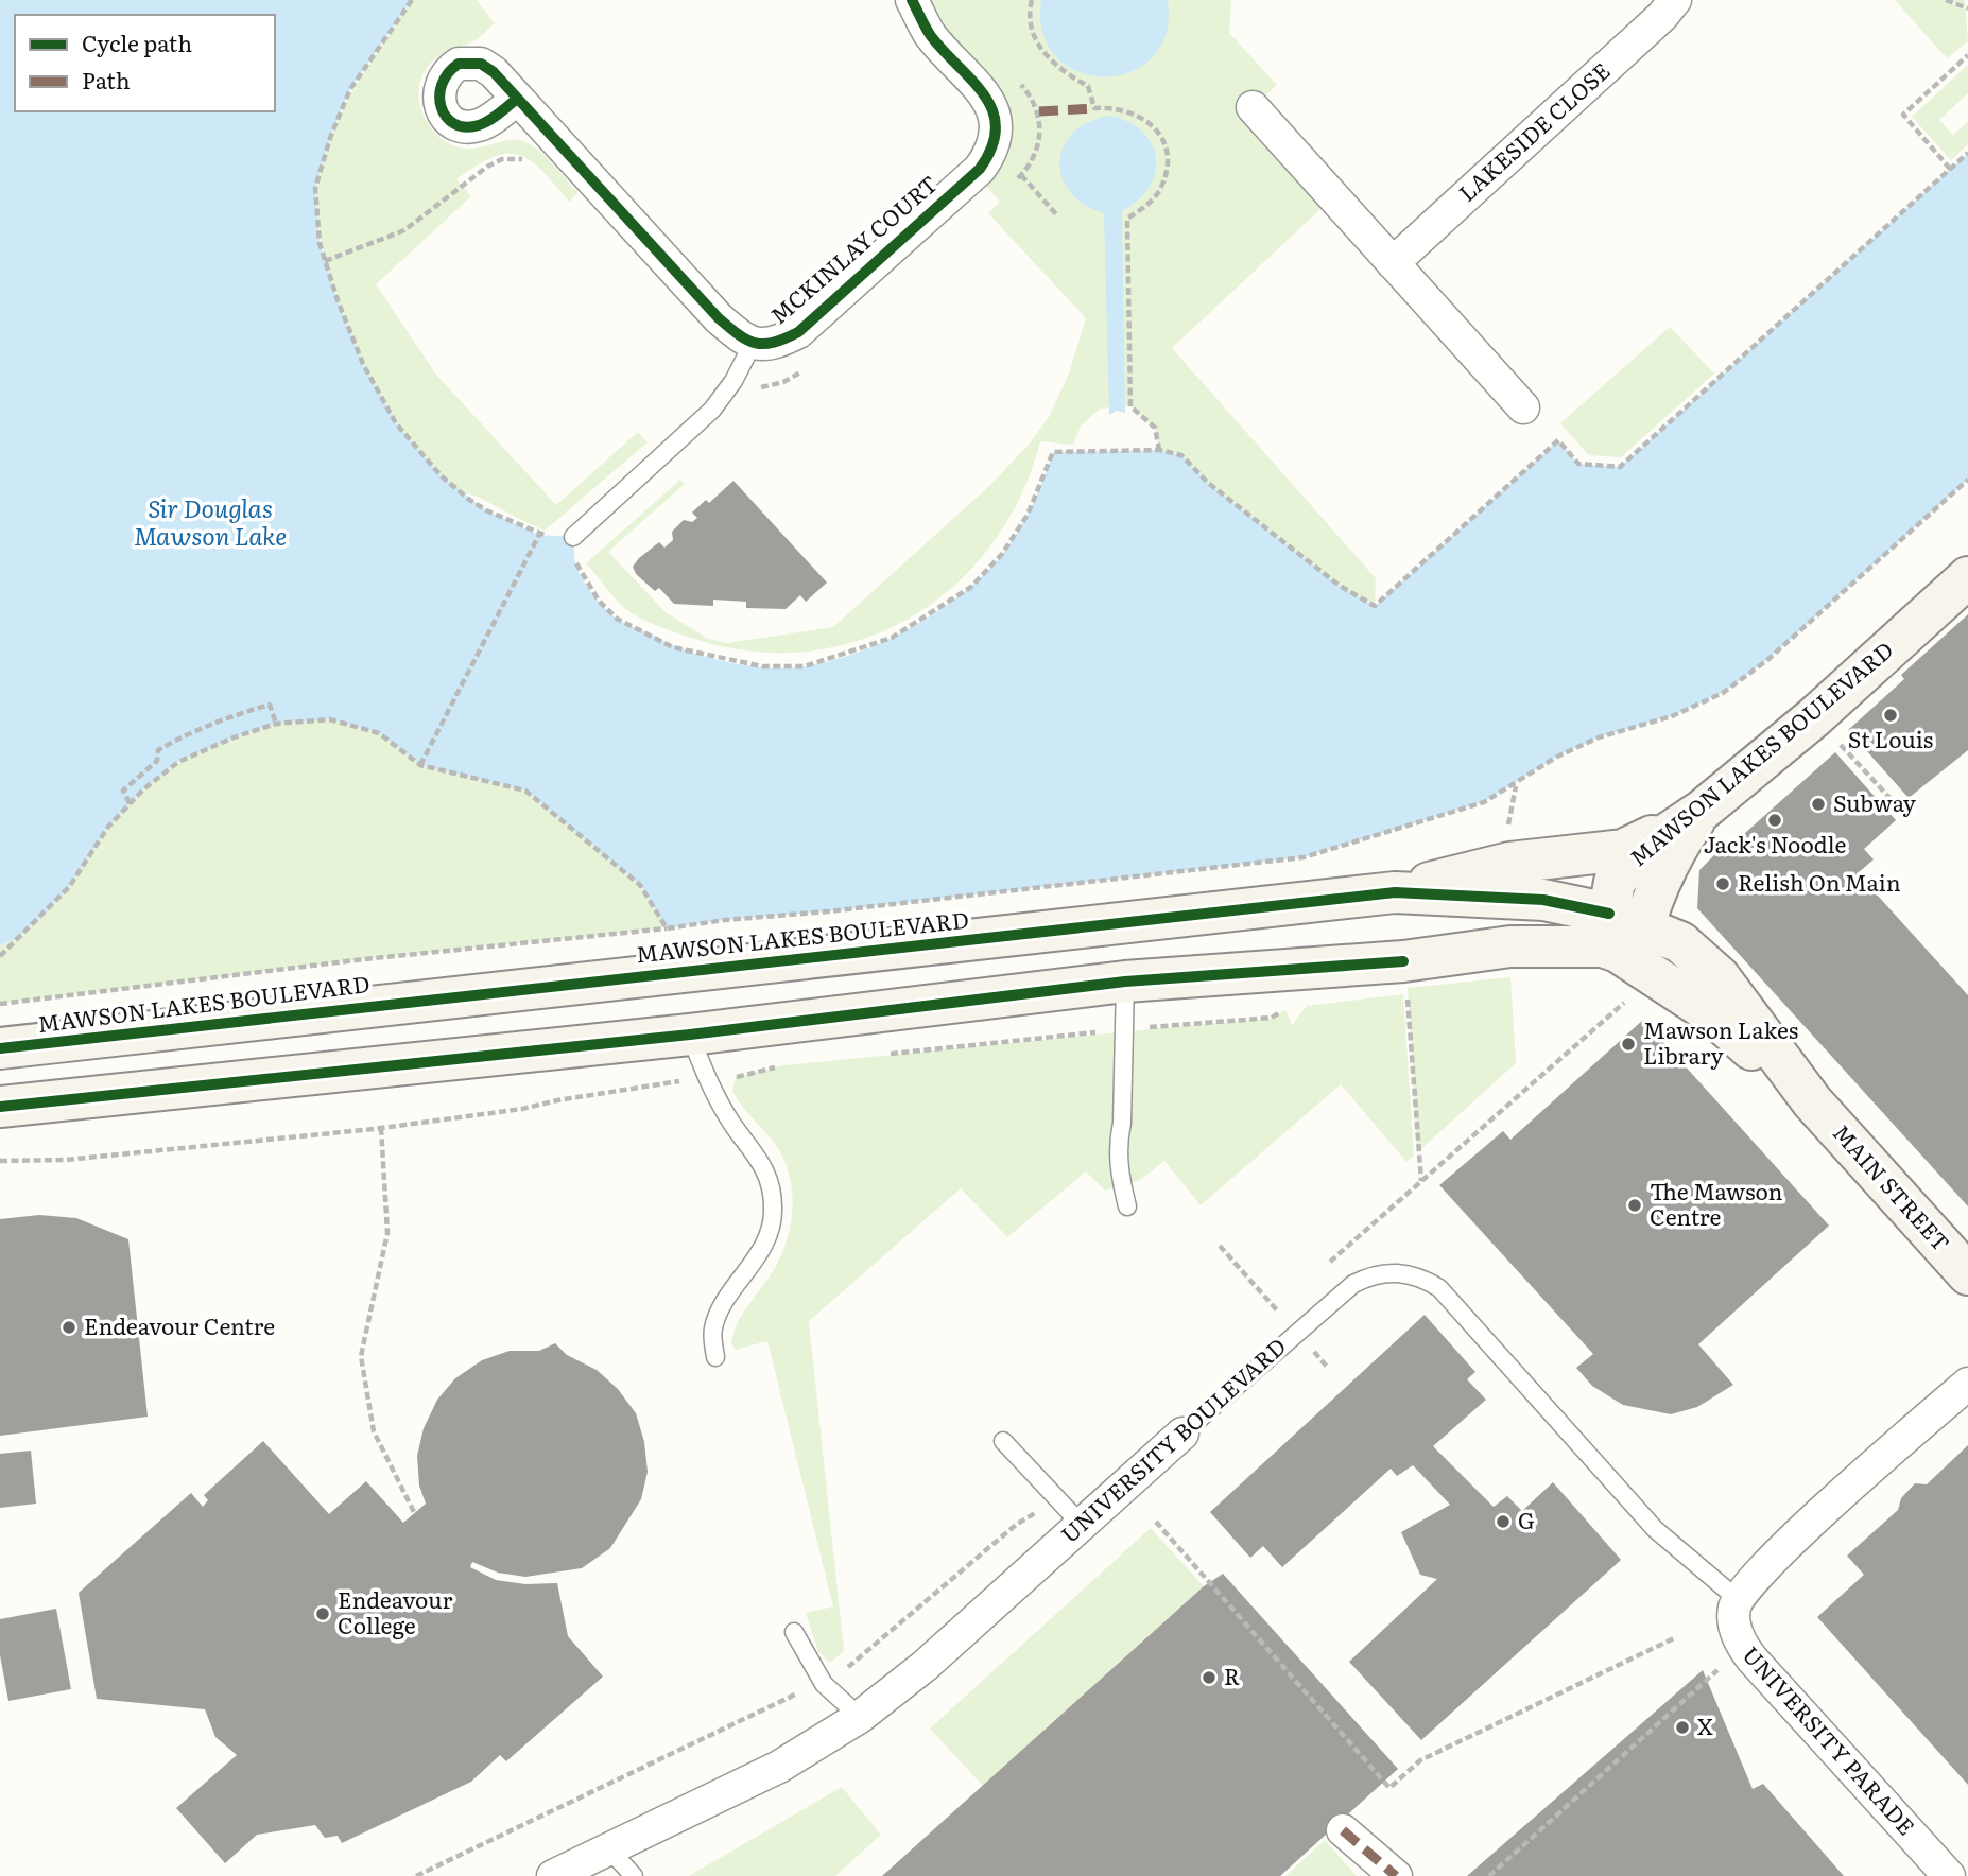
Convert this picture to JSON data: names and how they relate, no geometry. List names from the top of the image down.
{
  "streets": {
    "street": [
      "LAKESIDE CLOSE",
      "MCKINLAY COURT",
      "MAWSON LAKES BOULEVARD",
      "MAIN STREET",
      "UNIVERSITY BOULEVARD",
      "UNIVERSITY PARADE"
    ]
  },
  "crossings": [
    ["MAWSON LAKES BOULEVARD", "MAIN STREET"],
    ["UNIVERSITY BOULEVARD", "UNIVERSITY PARADE"]
  ],
  "water": ["Sir Douglas Mawson Lake"],
  "places": [
    "St Louis",
    "Subway",
    "Jack's Noodle",
    "Relish On Main",
    "Mawson Lakes Library",
    "The Mawson Centre",
    "Endeavour Centre",
    "G",
    "Endeavour College",
    "R",
    "X"
  ],
  "legend": ["Cycle path", "Path"]
}
